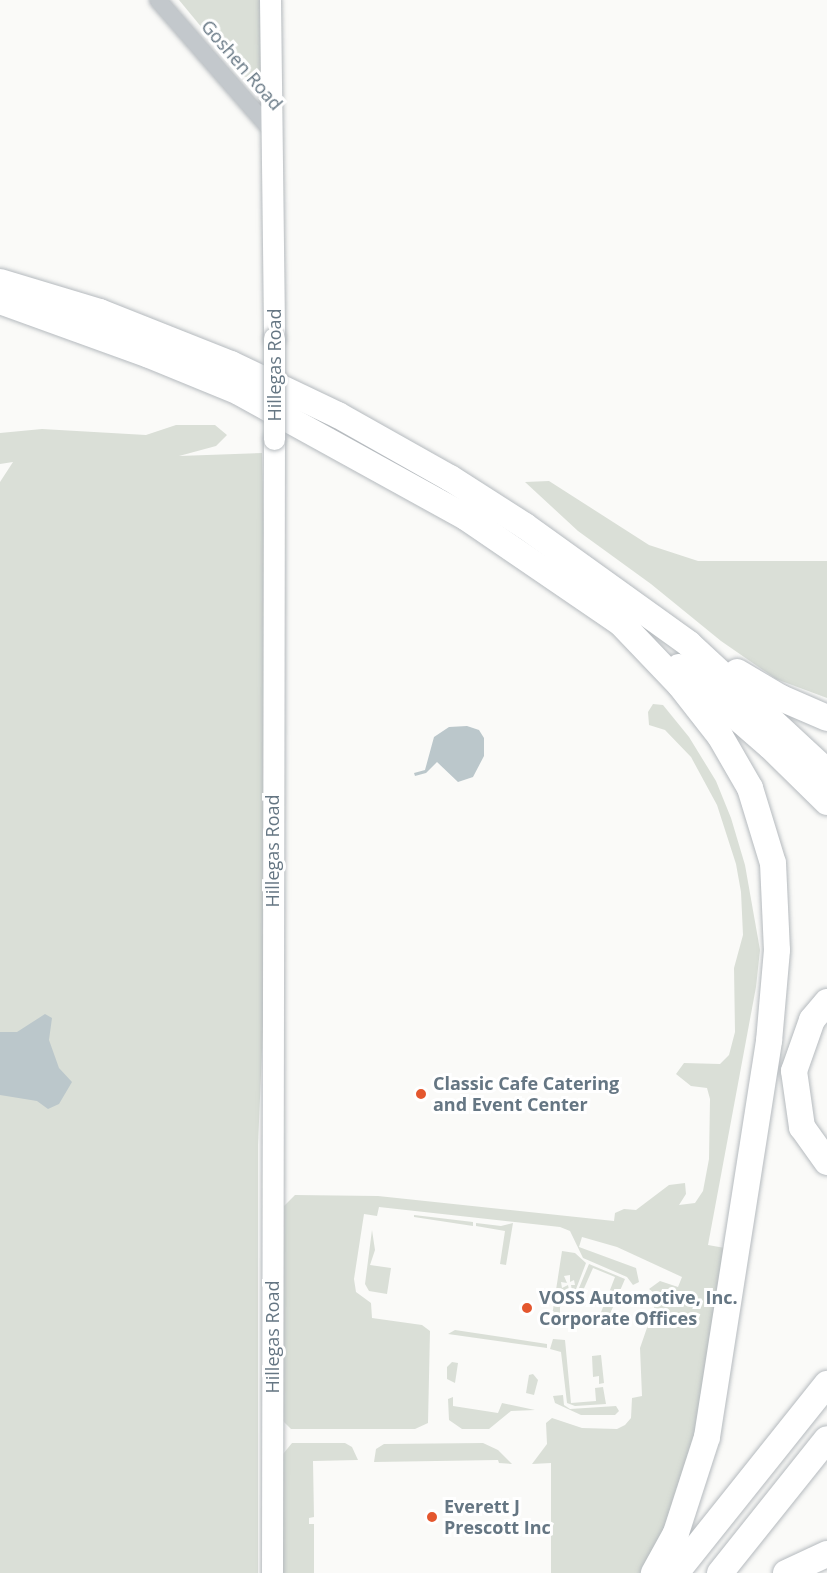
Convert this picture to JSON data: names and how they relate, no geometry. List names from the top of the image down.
{
  "streets": {
    "main road": ["Hillegas Road"],
    "street": ["Goshen Road"]
  },
  "crossings": [
    ["Goshen Road", "Hillegas Road"]
  ],
  "places": ["Classic Cafe Catering and Event Center", "VOSS Automotive, Inc. Corporate Offices", "Everett J Prescott Inc"]
}
